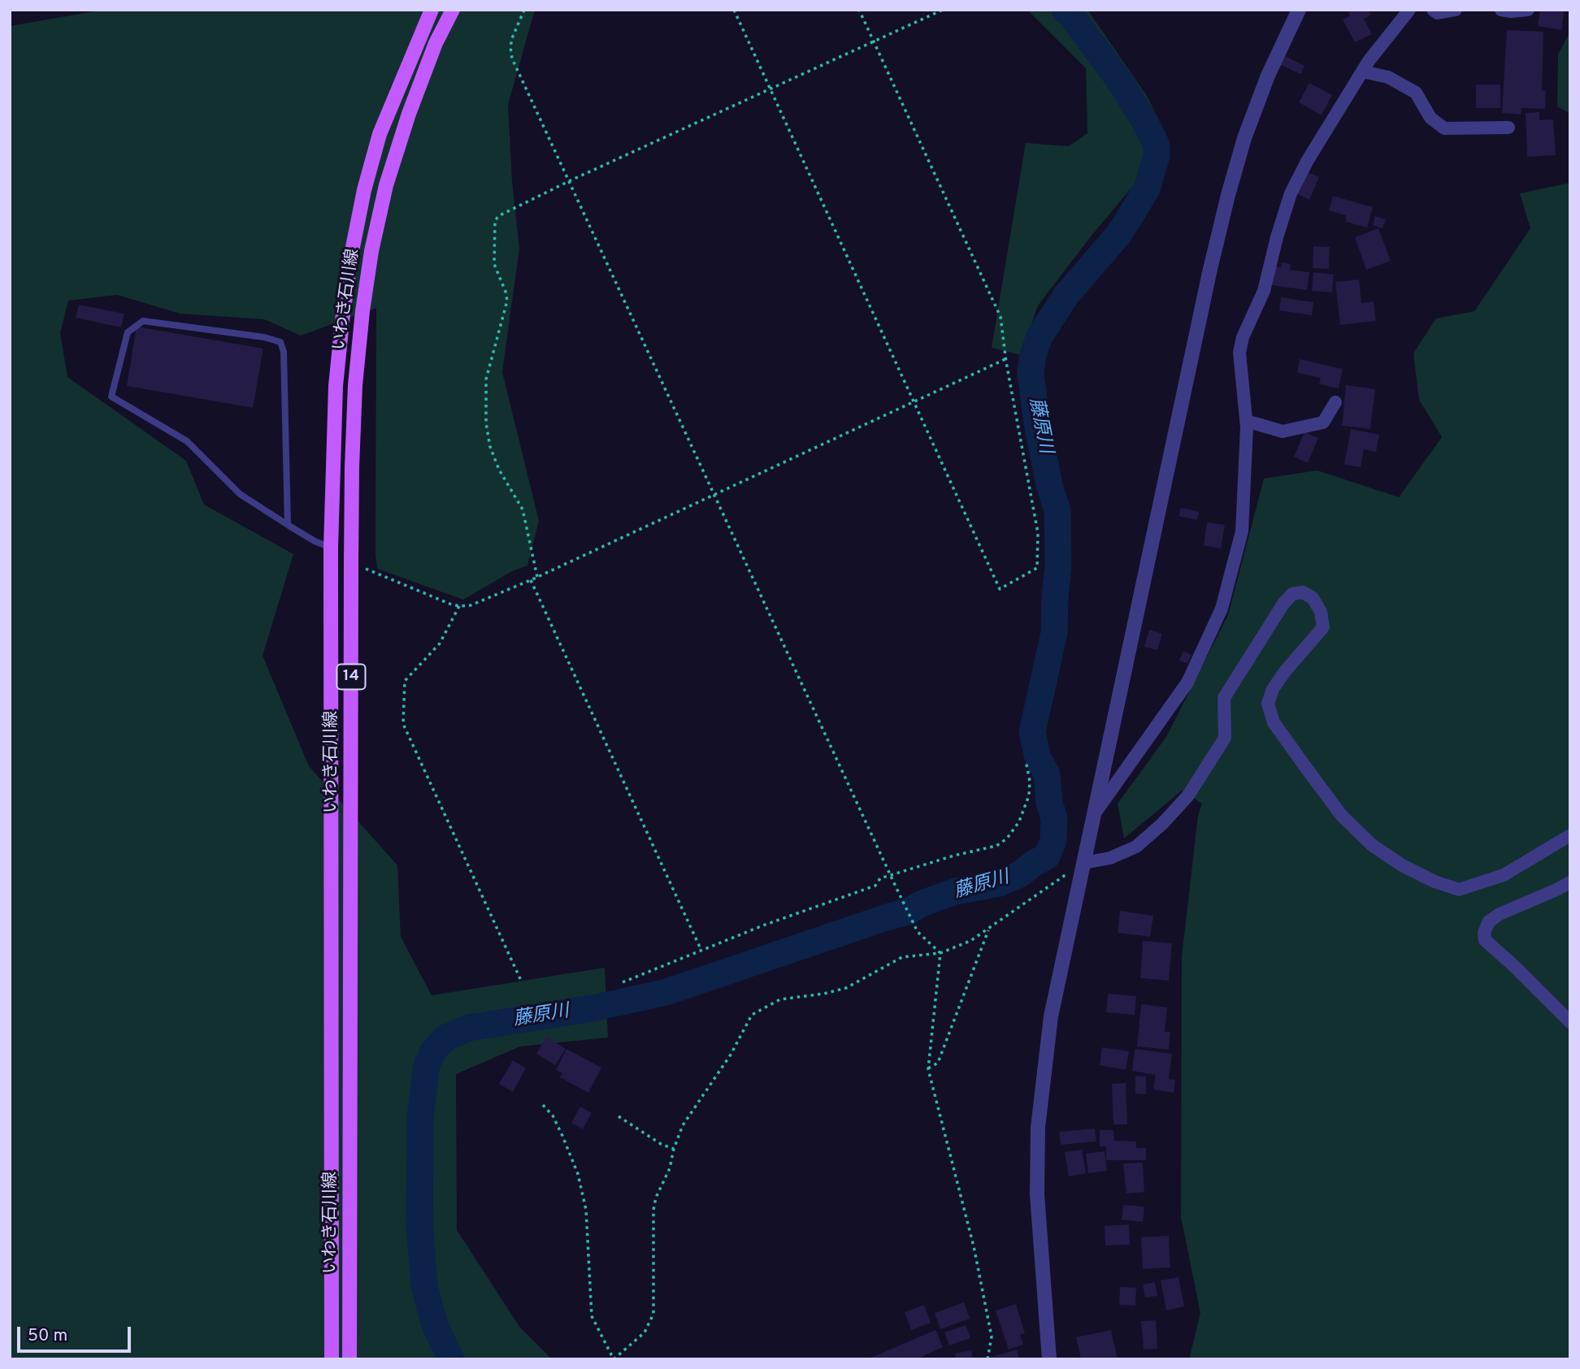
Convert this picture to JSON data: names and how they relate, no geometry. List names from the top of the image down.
{
  "streets": {
    "main road": ["いわき石川線", "14"]
  },
  "water": ["藤原川"],
  "scale_bar": "50 m"
}
